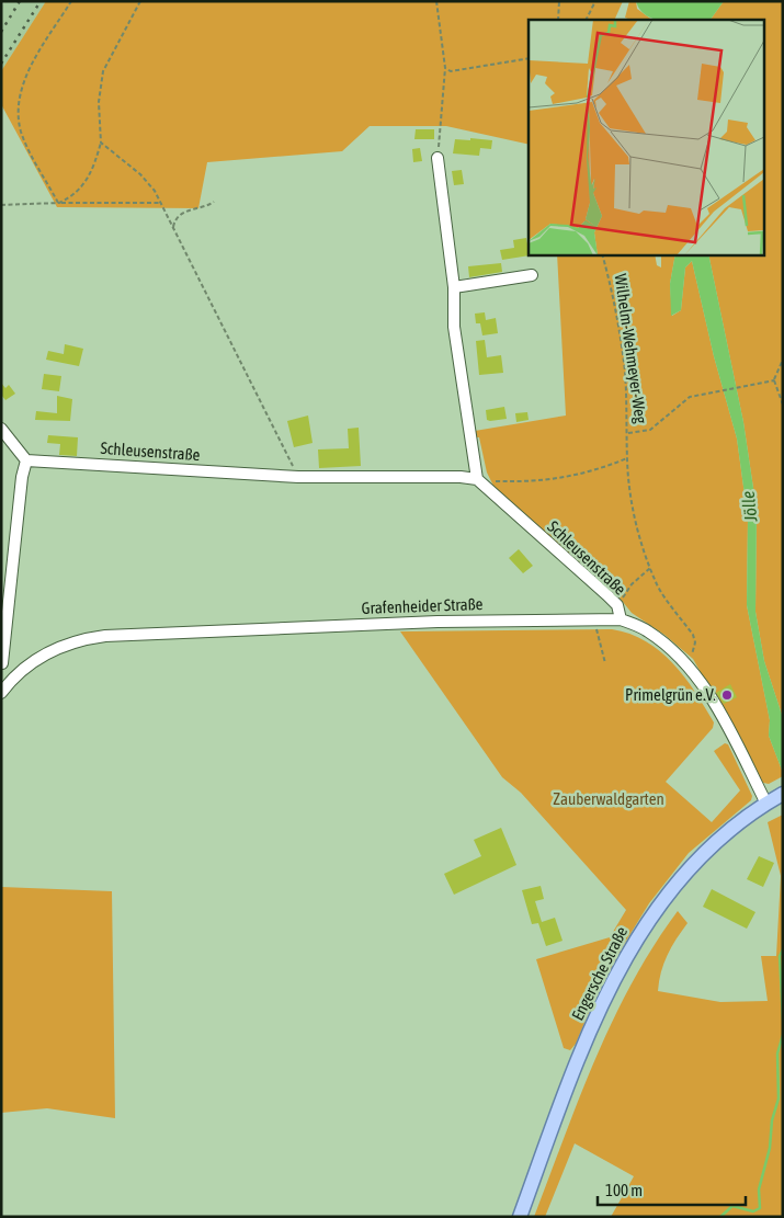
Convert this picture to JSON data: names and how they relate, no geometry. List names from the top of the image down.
{
  "streets": {
    "main road": ["Engersche Straße"],
    "street": ["Schleusenstraße", "Grafenheider Straße"],
    "path": ["Wilhelm-Wehmeyer-Weg"]
  },
  "crossings": [
    ["Schleusenstraße", "Grafenheider Straße"],
    ["Grafenheider Straße", "Engersche Straße"]
  ],
  "water": ["Jölle"],
  "parks": ["Zauberwaldgarten"],
  "places": ["Primelgrün e.V."],
  "scale_bar": "100 m"
}
